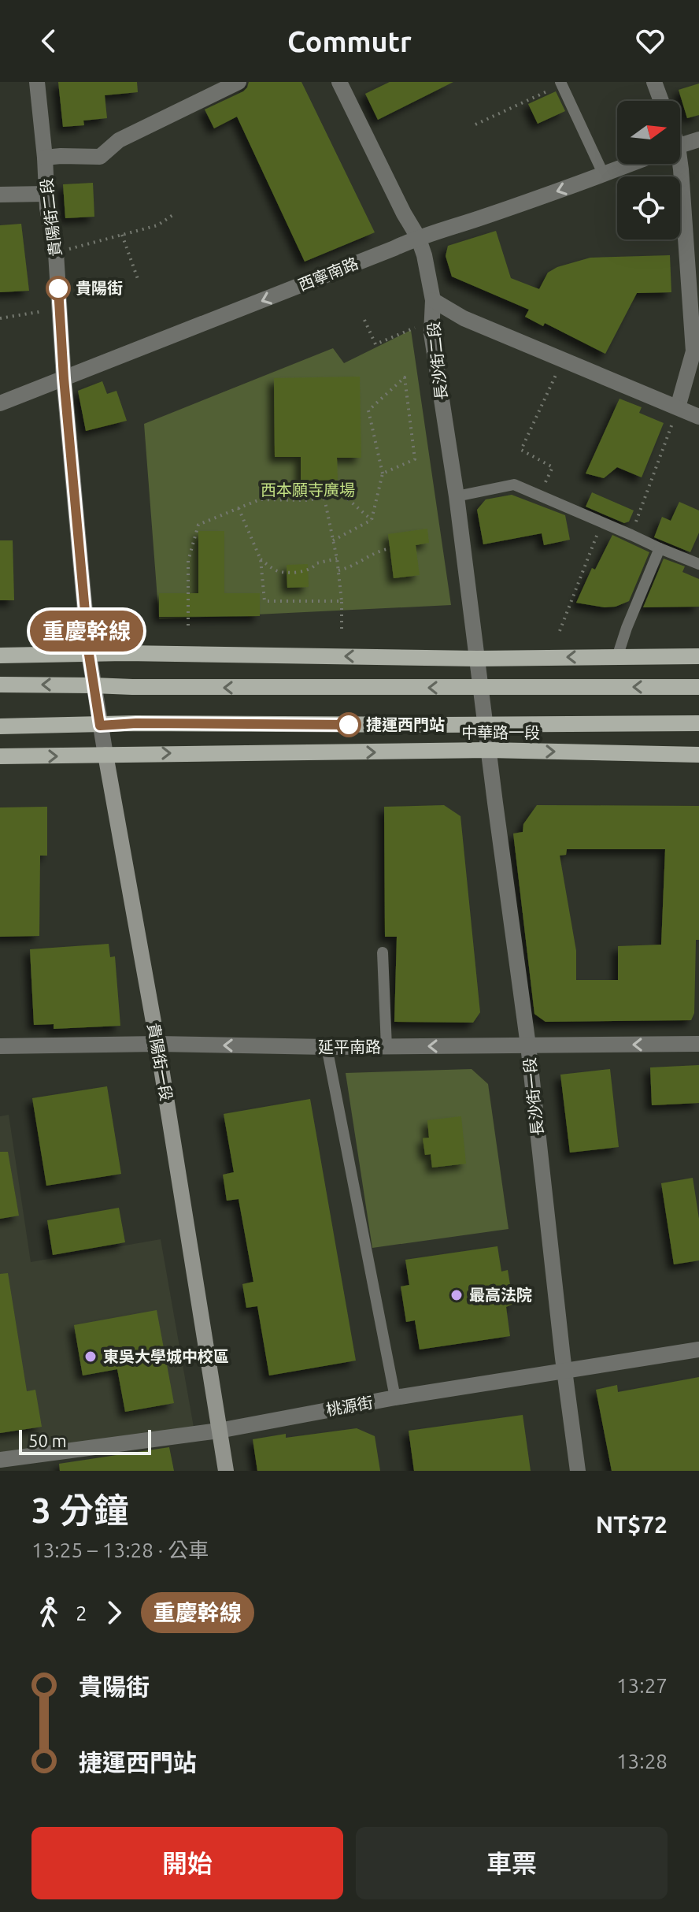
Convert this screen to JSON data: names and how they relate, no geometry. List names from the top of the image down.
{
  "streets": {
    "main road": ["中華路一段"],
    "street": [
      "貴陽街二段",
      "西寧南路",
      "長沙街二段",
      "延平南路",
      "貴陽街一段",
      "長沙街一段",
      "桃源街"
    ]
  },
  "crossings": [
    ["貴陽街二段", "西寧南路"],
    ["貴陽街二段", "貴陽街一段"],
    ["西寧南路", "長沙街二段"],
    ["長沙街二段", "長沙街一段"],
    ["中華路一段", "貴陽街一段"],
    ["中華路一段", "長沙街一段"],
    ["延平南路", "貴陽街一段"],
    ["延平南路", "長沙街一段"],
    ["貴陽街一段", "桃源街"],
    ["長沙街一段", "桃源街"]
  ],
  "one_way": ["西寧南路", "延平南路"],
  "parks": ["西本願寺廣場"],
  "places": [
    "貴陽街",
    "捷運西門站",
    "最高法院",
    "東吳大學城中校區"
  ],
  "lines": ["bus line 重慶幹線"],
  "scale_bar": "50 m",
  "north": "right",
  "page": {
    "header": "Commutr",
    "on_map": "重慶幹線",
    "scale": "50 m",
    "heading": ["3 分鐘", "13:25 – 13:28 · 公車", "NT$72"],
    "legs": ["2", "重慶幹線"],
    "list": [
      {
        "name": "貴陽街",
        "value": "13:27"
      },
      {
        "name": "捷運西門站",
        "value": "13:28"
      }
    ],
    "buttons": ["開始", "車票"]
  }
}
